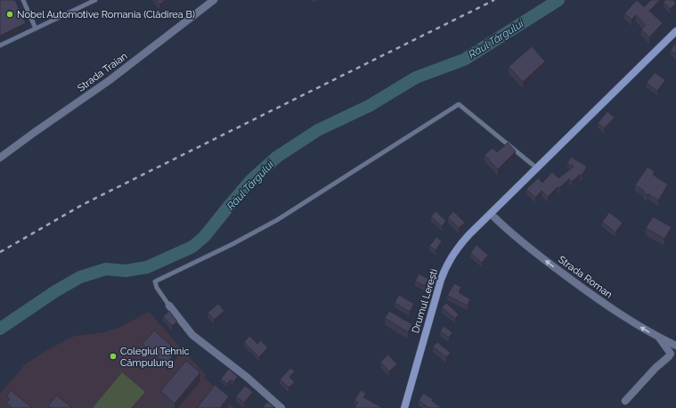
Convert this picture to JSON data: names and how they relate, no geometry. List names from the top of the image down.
{
  "streets": {
    "main road": ["Drumul Lerești"],
    "street": ["Strada Traian", "Strada Roman"]
  },
  "crossings": [
    ["Strada Roman", "Drumul Lerești"]
  ],
  "one_way": ["Strada Roman"],
  "water": ["Râul Târgului"],
  "places": ["Nobel Automotive Romania (Clădirea B)", "Colegiul Tehnic Câmpulung"]
}
